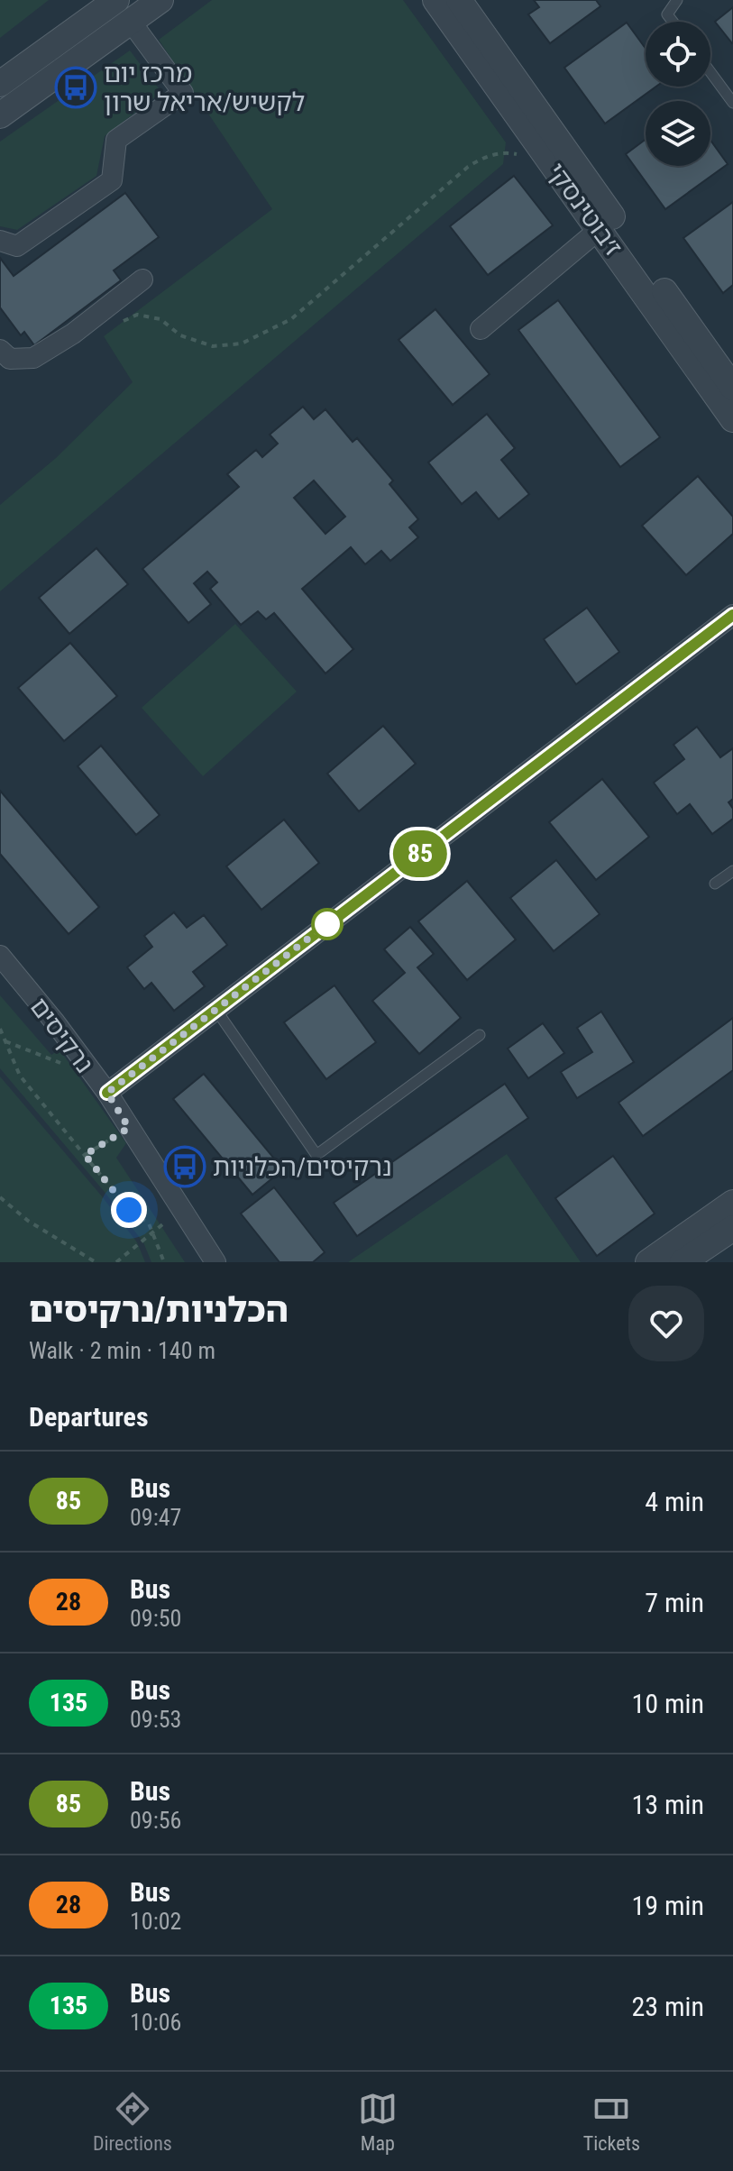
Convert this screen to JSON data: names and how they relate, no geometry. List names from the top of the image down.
{
  "streets": {
    "street": ["ז׳בוטינסקי", "נרקיסים"]
  },
  "places": {
    "bus stop": ["מרכז יום לקשיש/אריאל שרון", "נרקיסים/הכלניות"]
  },
  "lines": ["bus line 85"],
  "page": {
    "on_map": "85",
    "heading": [
      ["הכלניות/נרקיסים", "Walk · 2 min · 140 m"],
      "Departures"
    ],
    "list": [
      {
        "mark": "85",
        "name": "Bus",
        "note": "09:47",
        "value": "4 min"
      },
      {
        "mark": "28",
        "name": "Bus",
        "note": "09:50",
        "value": "7 min"
      },
      {
        "mark": "135",
        "name": "Bus",
        "note": "09:53",
        "value": "10 min"
      },
      {
        "mark": "85",
        "name": "Bus",
        "note": "09:56",
        "value": "13 min"
      },
      {
        "mark": "28",
        "name": "Bus",
        "note": "10:02",
        "value": "19 min"
      },
      {
        "mark": "135",
        "name": "Bus",
        "note": "10:06",
        "value": "23 min"
      }
    ],
    "tabs": ["Directions", "Map", "Tickets"]
  }
}
